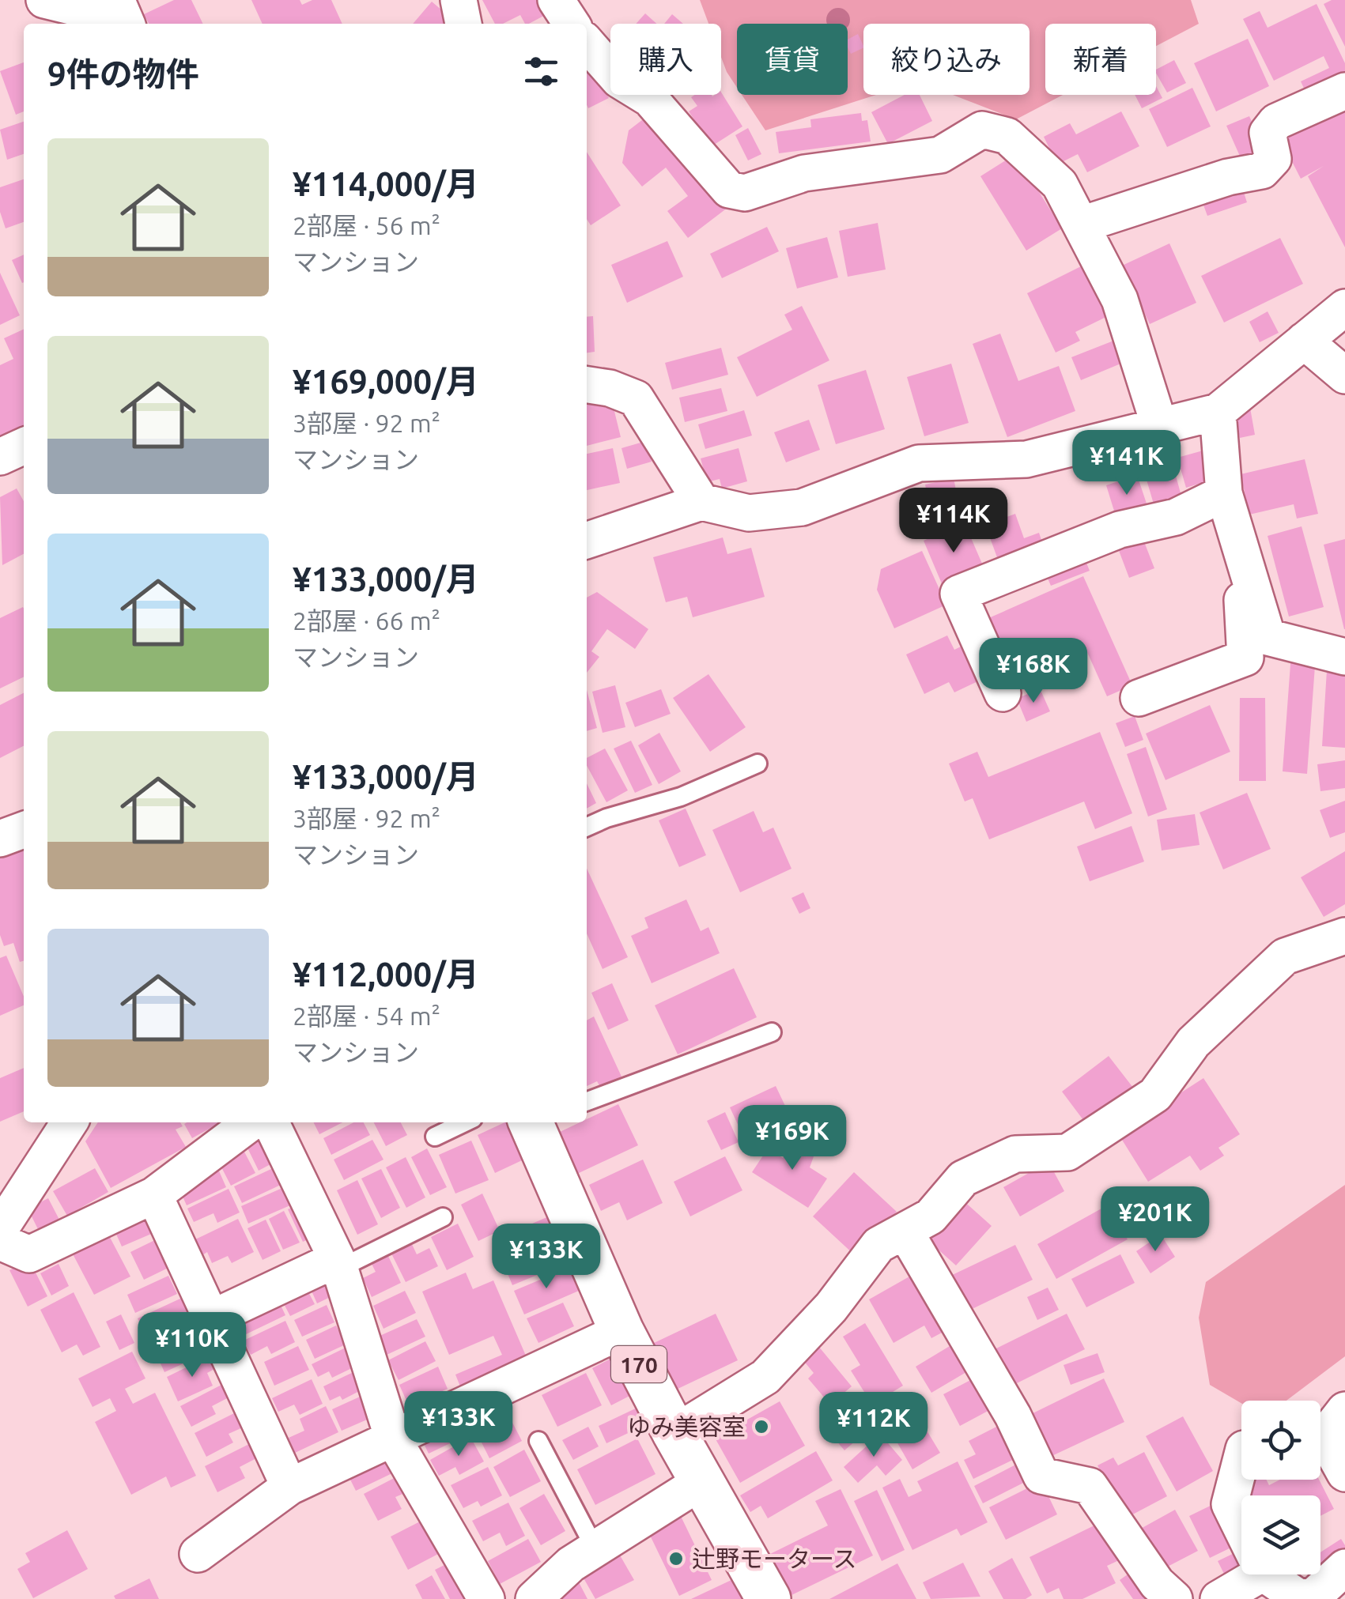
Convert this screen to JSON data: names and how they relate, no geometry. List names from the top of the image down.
{
  "streets": {
    "highway": ["170"]
  },
  "places": ["ゆみ美容室", "辻野モータース"],
  "page": {
    "chip": [
      "購入",
      "賃貸",
      "絞り込み",
      "新着"
    ],
    "heading": "9件の物件",
    "list": [
      {
        "name": "¥114,000/月",
        "note": "2部屋 · 56 m² · マンション"
      },
      {
        "name": "¥169,000/月",
        "note": "3部屋 · 92 m² · マンション"
      },
      {
        "name": "¥133,000/月",
        "note": "2部屋 · 66 m² · マンション"
      },
      {
        "name": "¥133,000/月",
        "note": "3部屋 · 92 m² · マンション"
      },
      {
        "name": "¥112,000/月",
        "note": "2部屋 · 54 m² · マンション"
      }
    ],
    "price": [
      "¥141K",
      "¥114K",
      "¥168K",
      "¥169K",
      "¥201K",
      "¥133K",
      "¥110K",
      "¥133K",
      "¥112K"
    ]
  }
}
